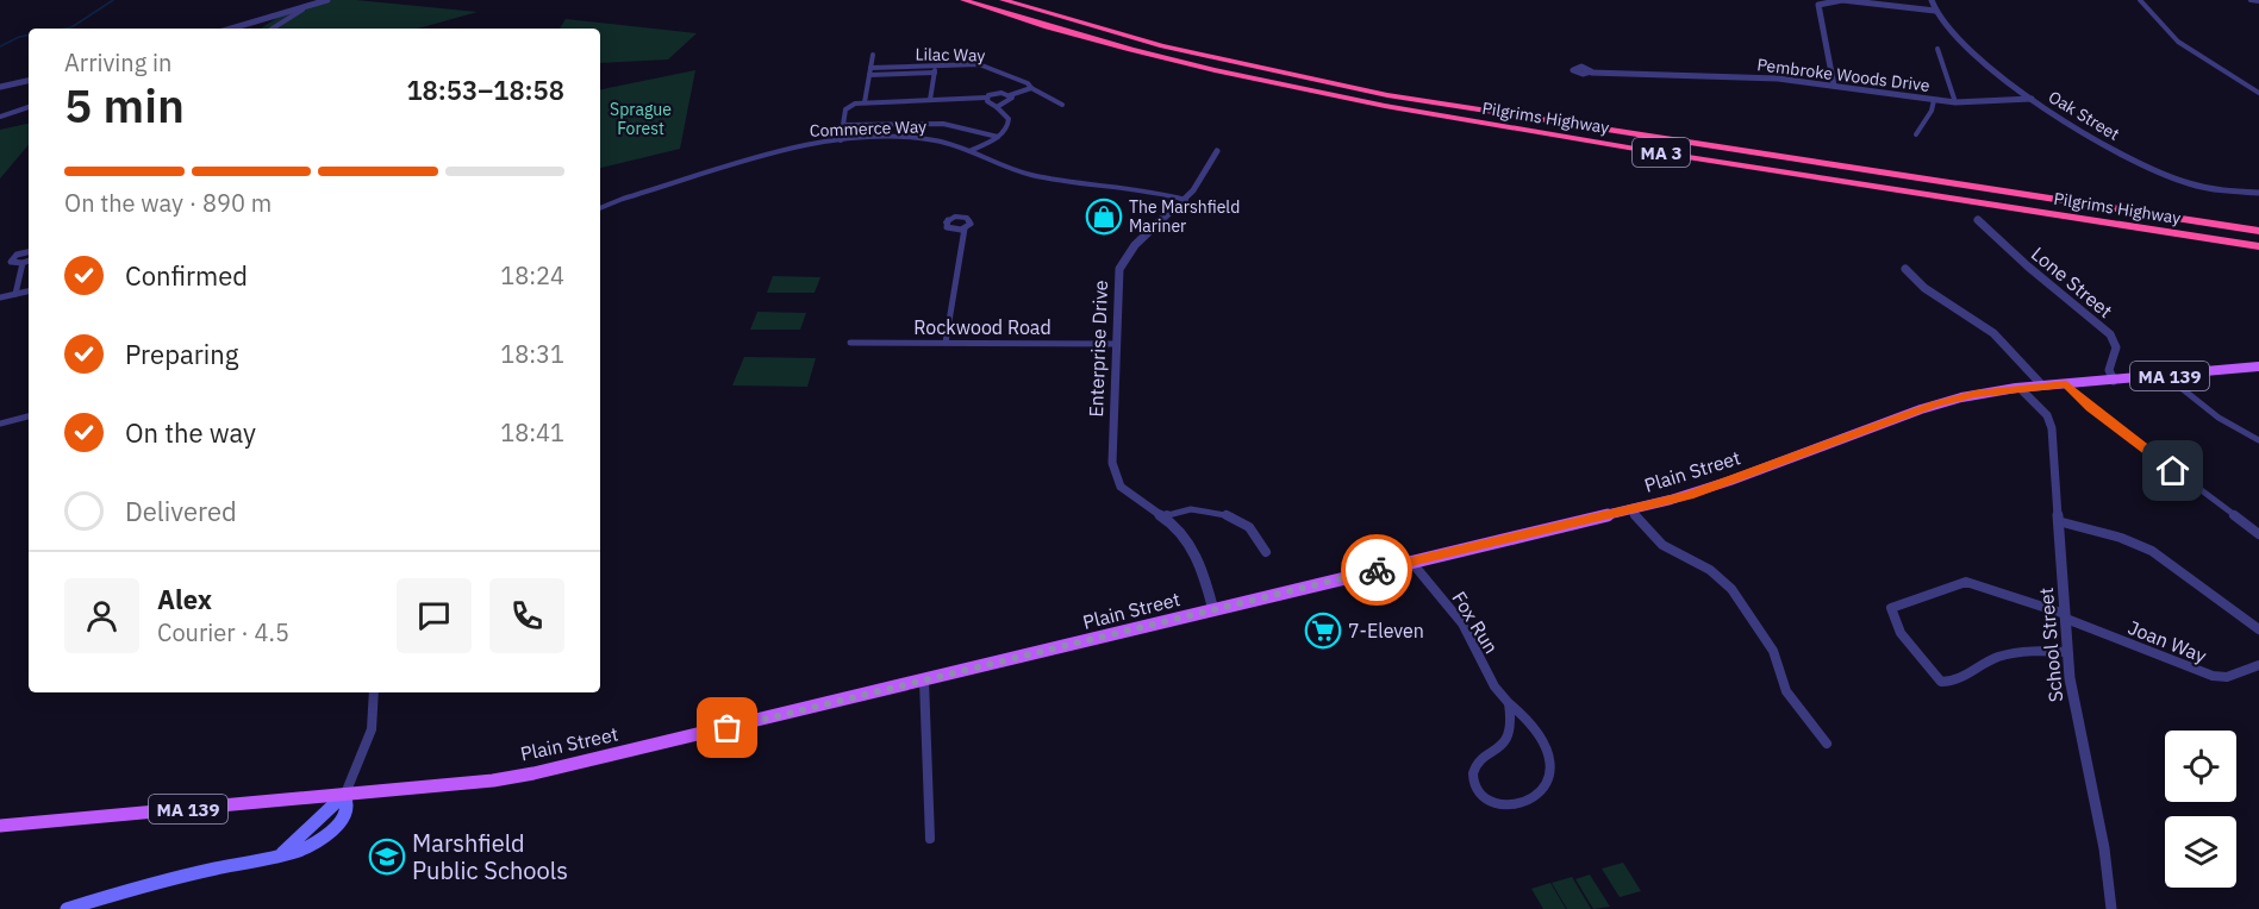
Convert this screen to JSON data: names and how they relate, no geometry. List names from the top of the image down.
{
  "streets": {
    "highway": ["Pilgrims Highway", "MA 3"],
    "main road": ["MA 139", "Plain Street"],
    "street": [
      "Lilac Way",
      "Pembroke Woods Drive",
      "Oak Street",
      "Commerce Way",
      "Lone Street",
      "Rockwood Road",
      "Enterprise Drive",
      "Fox Run",
      "Joan Way",
      "School Street"
    ]
  },
  "crossings": [
    ["Pembroke Woods Drive", "Oak Street"],
    ["Commerce Way", "Enterprise Drive"],
    ["Lone Street", "Plain Street"],
    ["Rockwood Road", "Enterprise Drive"],
    ["Enterprise Drive", "Plain Street"],
    ["Plain Street", "Fox Run"],
    ["Plain Street", "School Street"],
    ["Joan Way", "School Street"]
  ],
  "parks": ["Sprague Forest"],
  "places": {
    "shop": ["The Marshfield Mariner"],
    "supermarket": ["7-Eleven"],
    "school or university": ["Marshfield Public Schools"]
  },
  "page": {
    "heading": ["5 min", "Arriving in", "18:53–18:58"],
    "panel": ["Alex", "Courier · 4.5"],
    "bar": "On the way · 890 m",
    "list": [
      ["Confirmed", "18:24"],
      ["Preparing", "18:31"],
      ["On the way", "18:41"],
      "Delivered"
    ]
  }
}
